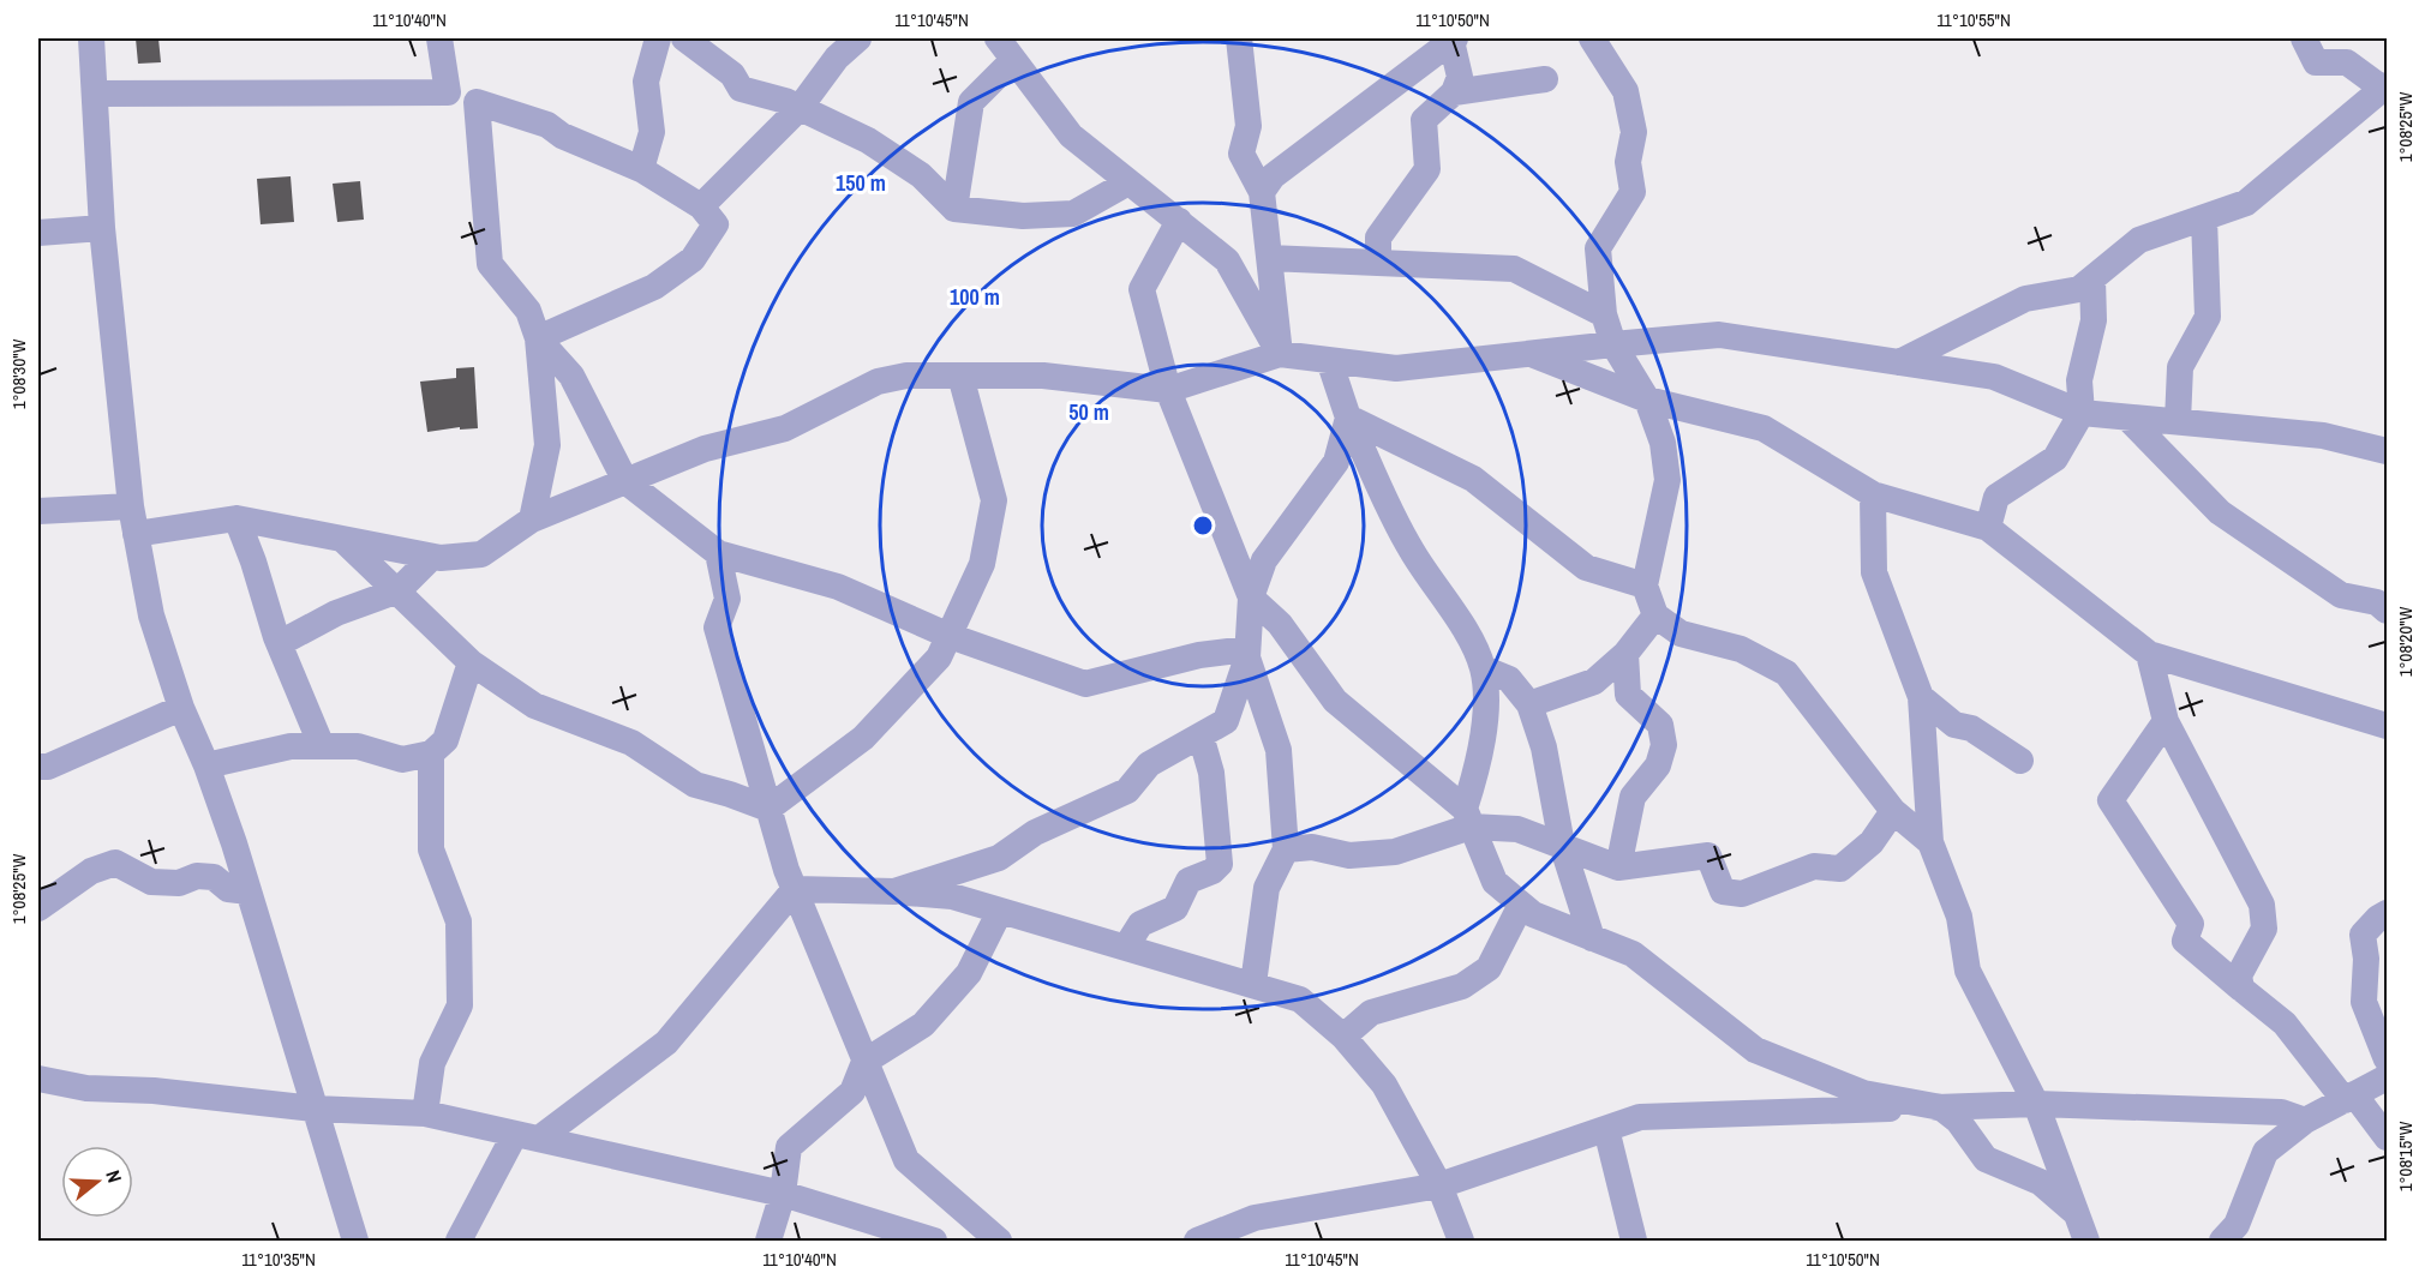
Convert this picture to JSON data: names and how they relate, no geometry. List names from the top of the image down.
{
  "north": "right",
  "coordinates": [
    "11°10'40\"N",
    "11°10'45\"N",
    "11°10'50\"N",
    "11°10'55\"N",
    "1°08'25\"W",
    "1°08'30\"W",
    "1°08'20\"W",
    "1°08'15\"W",
    "11°10'35\"N"
  ],
  "rings": ["150 m", "100 m", "50 m"]
}
